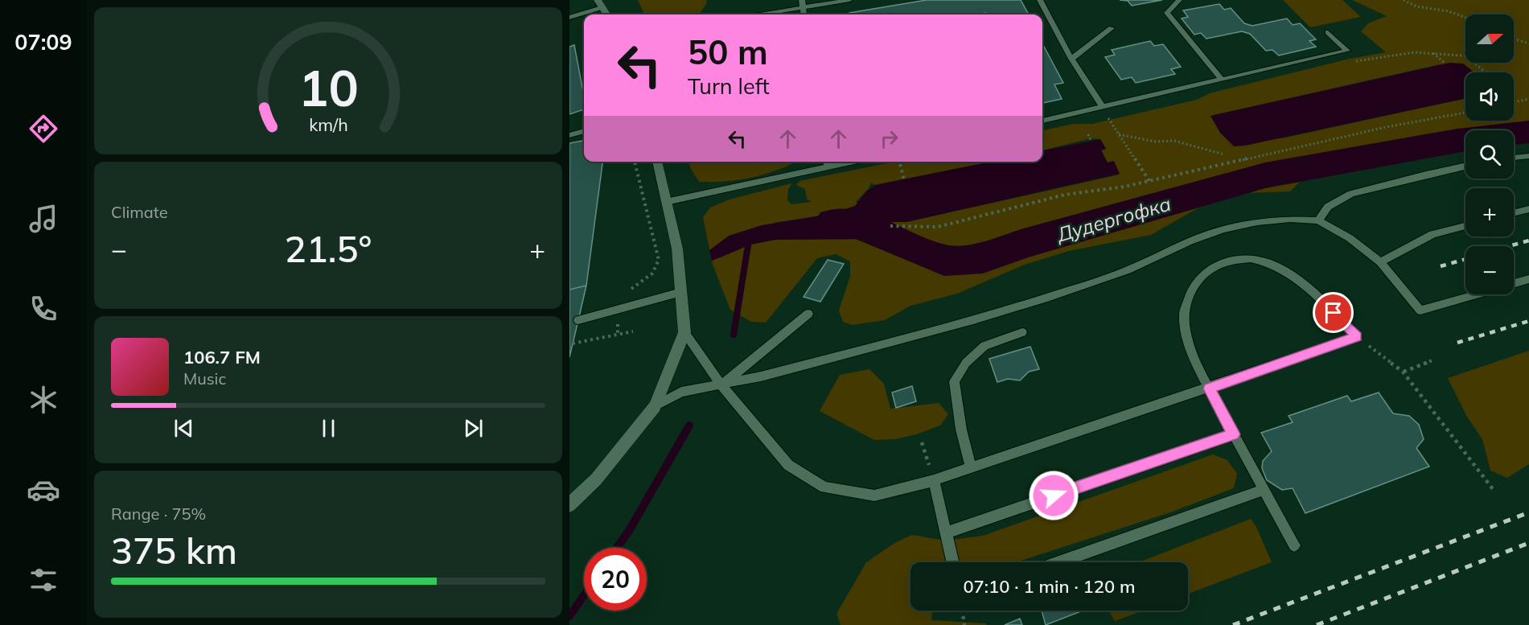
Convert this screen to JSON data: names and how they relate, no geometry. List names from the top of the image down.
{
  "water": ["Дудергофка"],
  "north": "right",
  "page": {
    "tabs": "07:09",
    "map_buttons": ["+", "−"],
    "turn": ["50 m", "Turn left"],
    "tile": [
      "Climate",
      ["Range · 75%", "375 km"]
    ],
    "heat": ["−", "21.5°", "+"],
    "song": ["106.7 FM", "Music"],
    "limit": "20",
    "trip": "07:10 · 1 min · 120 m",
    "gauge": ["10", "km/h"]
  }
}
